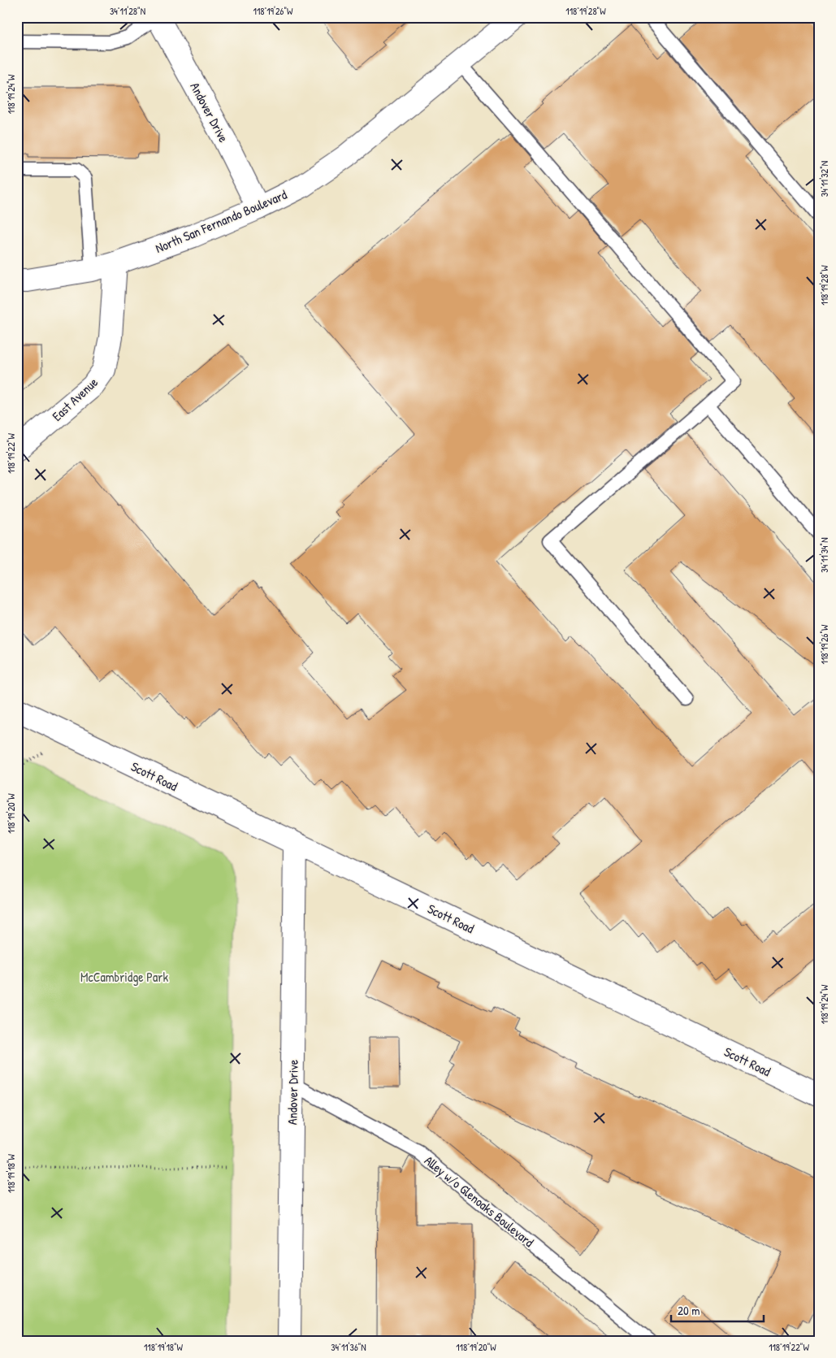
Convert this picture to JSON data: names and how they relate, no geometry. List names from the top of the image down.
{
  "streets": {
    "street": [
      "Andover Drive",
      "North San Fernando Boulevard",
      "East Avenue",
      "Scott Road"
    ],
    "lane": ["Alley w/o Glenoaks Boulevard"]
  },
  "crossings": [
    ["Andover Drive", "North San Fernando Boulevard"],
    ["Andover Drive", "Scott Road"],
    ["Andover Drive", "Alley w/o Glenoaks Boulevard"],
    ["North San Fernando Boulevard", "East Avenue"]
  ],
  "parks": ["McCambridge Park"],
  "scale_bar": "20 m",
  "coordinates": [
    "34°11'28\"N",
    "118°19'26\"W",
    "118°19'28\"W",
    "118°19'24\"W",
    "34°11'32\"N",
    "118°19'22\"W",
    "34°11'34\"N",
    "118°19'20\"W",
    "118°19'18\"W",
    "34°11'36\"N"
  ]
}
